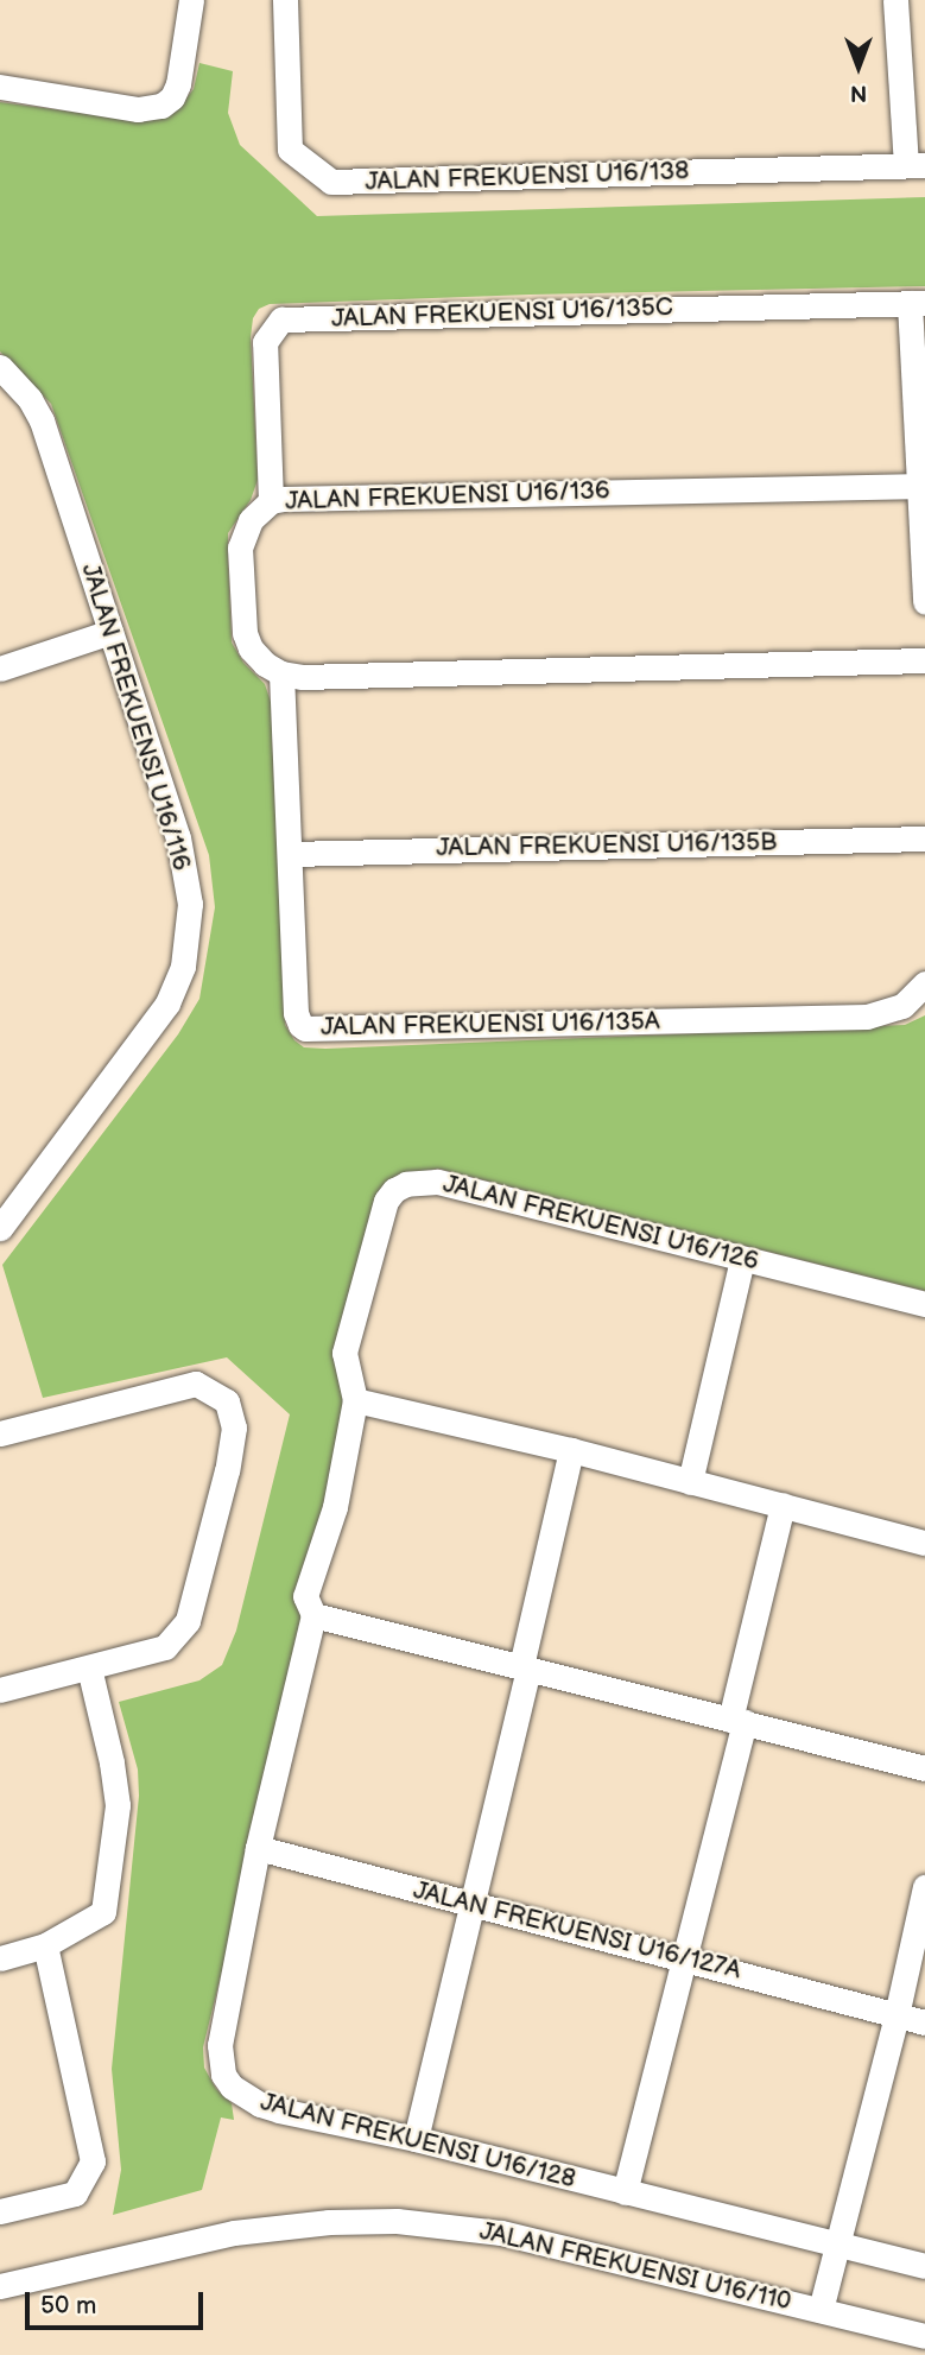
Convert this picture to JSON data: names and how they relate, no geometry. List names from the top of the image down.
{
  "streets": {
    "street": [
      "JALAN FREKUENSI U16/138",
      "JALAN FREKUENSI U16/135C",
      "JALAN FREKUENSI U16/136",
      "JALAN FREKUENSI U16/116",
      "JALAN FREKUENSI U16/135B",
      "JALAN FREKUENSI U16/135A",
      "JALAN FREKUENSI U16/126",
      "JALAN FREKUENSI U16/127A",
      "JALAN FREKUENSI U16/128",
      "JALAN FREKUENSI U16/110"
    ]
  },
  "crossings": [
    ["JALAN FREKUENSI U16/135C", "JALAN FREKUENSI U16/136"],
    ["JALAN FREKUENSI U16/136", "JALAN FREKUENSI U16/135A"],
    ["JALAN FREKUENSI U16/135B", "JALAN FREKUENSI U16/135A"],
    ["JALAN FREKUENSI U16/126", "JALAN FREKUENSI U16/128"],
    ["JALAN FREKUENSI U16/127A", "JALAN FREKUENSI U16/128"]
  ],
  "scale_bar": "50 m",
  "north": "bottom"
}
